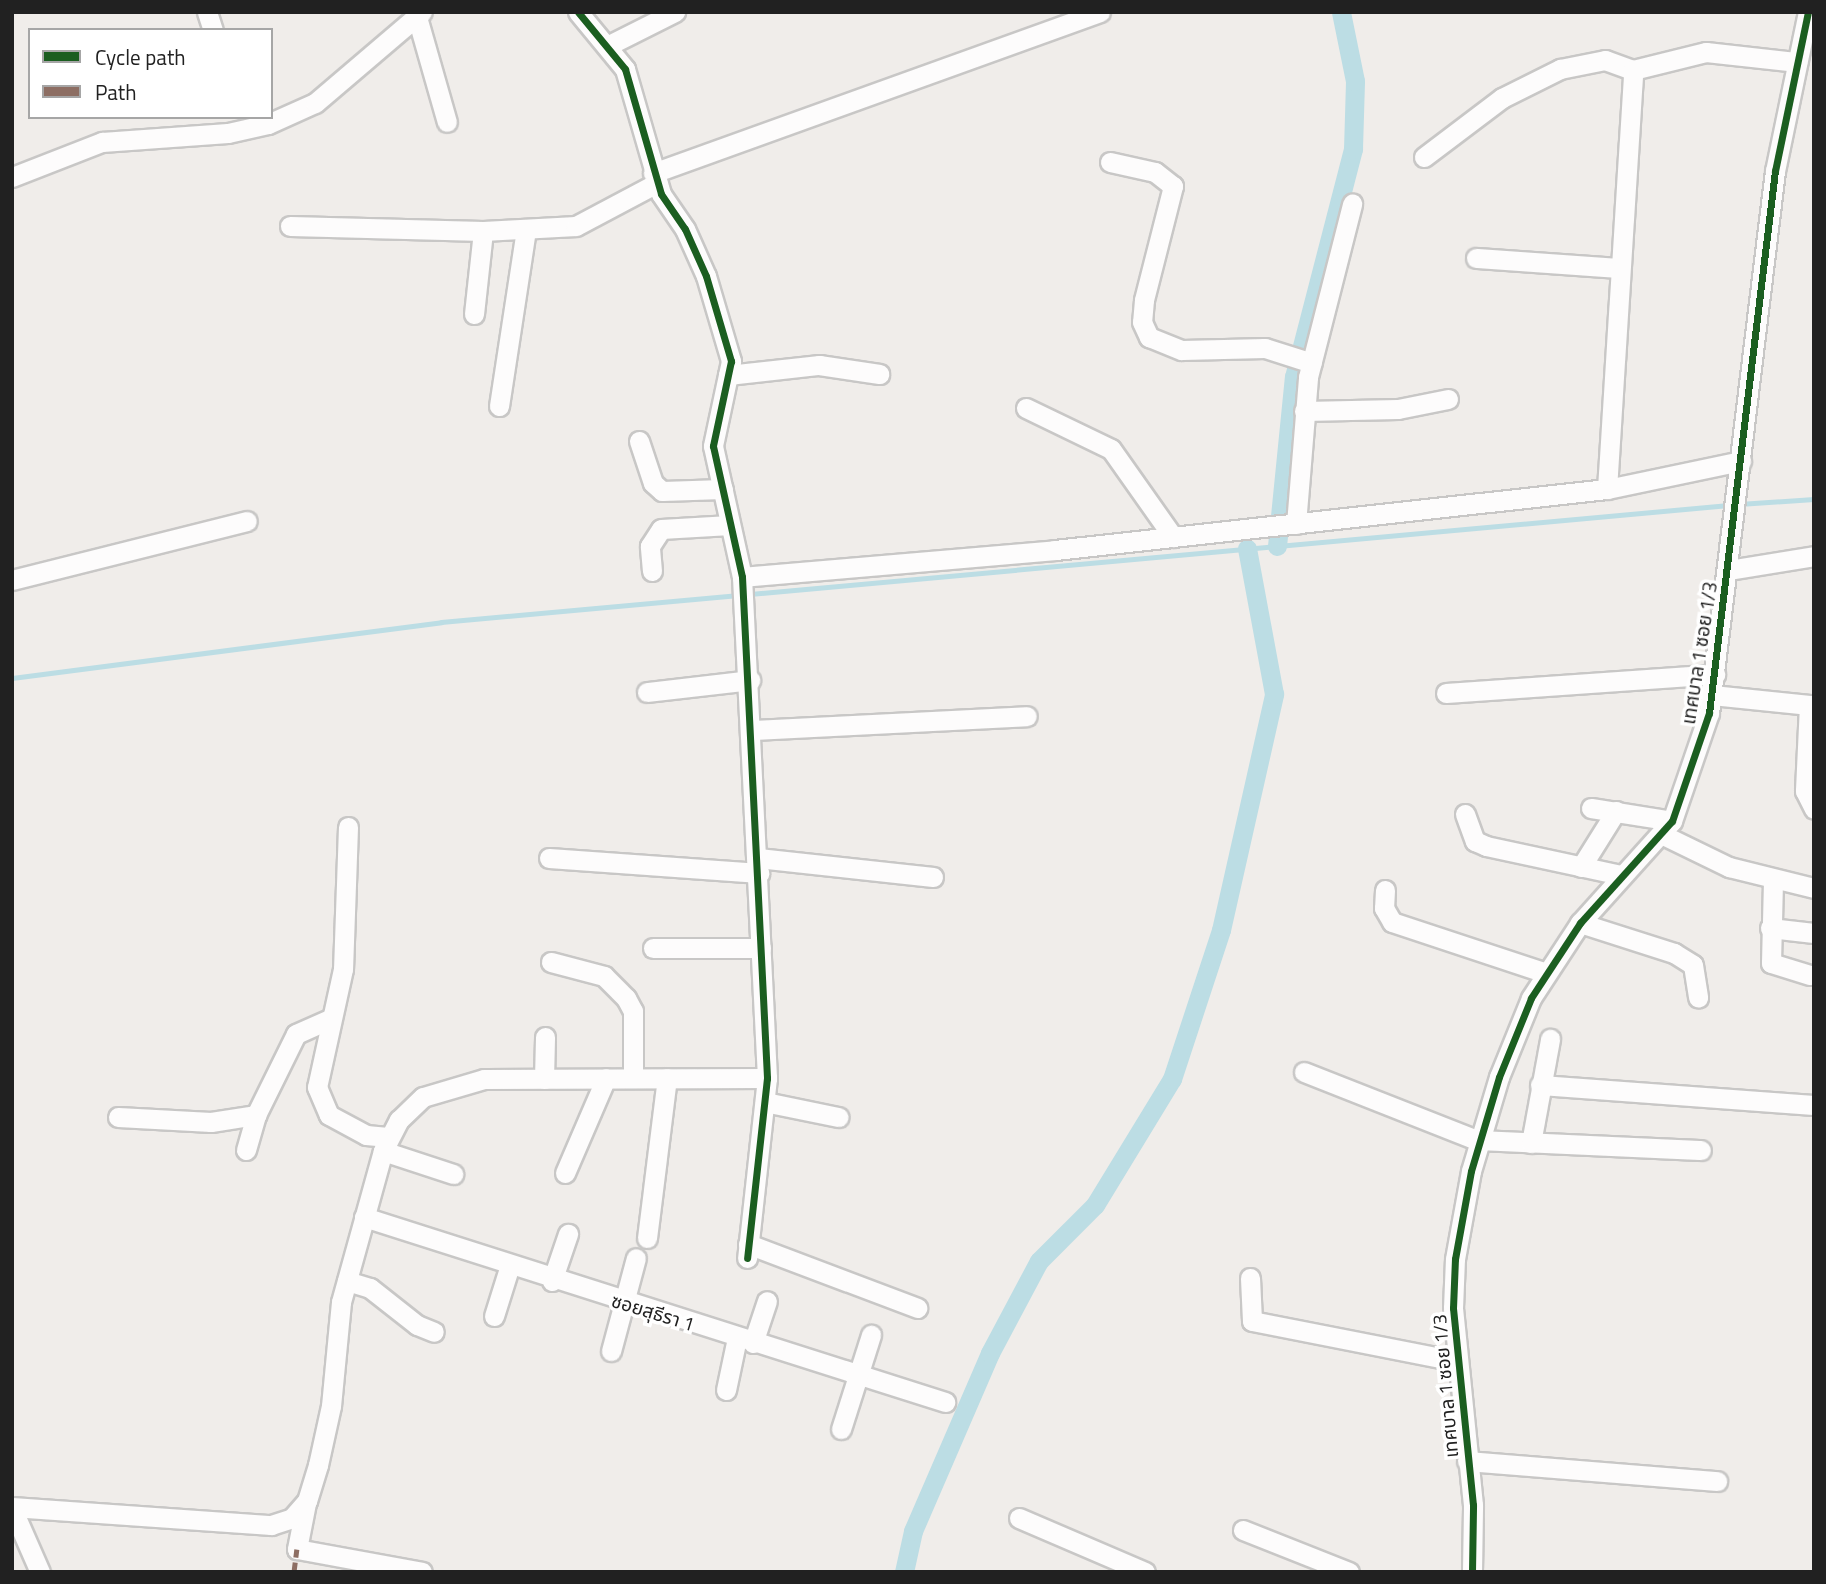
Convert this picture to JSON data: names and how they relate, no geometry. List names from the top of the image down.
{
  "streets": {
    "street": ["เทศบาล 1 ซอย 1/3", "ซอยสุธีรา 1"]
  },
  "legend": ["Cycle path", "Path"]
}
